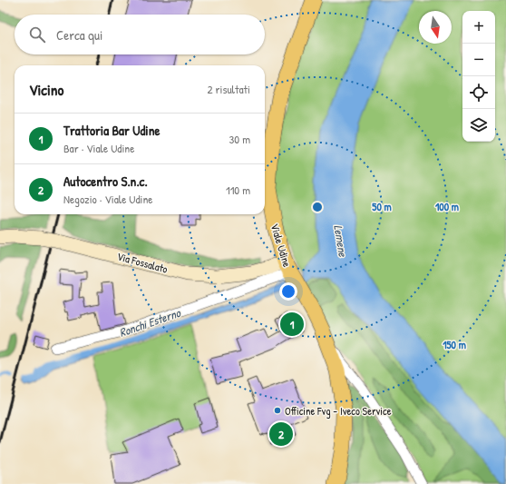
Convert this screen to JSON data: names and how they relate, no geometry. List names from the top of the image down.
{
  "streets": {
    "main road": ["Viale Udine"],
    "street": ["Via Fossalato"]
  },
  "crossings": [
    ["Viale Udine", "Via Fossalato"]
  ],
  "water": ["Lemene", "Ronchi Esterno"],
  "places": ["Officine Fvg - Iveco Service"],
  "north": "bottom",
  "page": {
    "map_buttons": ["+", "−"],
    "search": "Cerca qui",
    "heading": ["Vicino", "2 risultati"],
    "list": [
      {
        "mark": "1",
        "name": "Trattoria Bar Udine",
        "note": "Bar · Viale Udine",
        "value": "30 m"
      },
      {
        "mark": "2",
        "name": "Autocentro S.n.c.",
        "note": "Negozio · Viale Udine",
        "value": "110 m"
      }
    ],
    "pins": ["1", "2"]
  },
  "rings": ["50 m", "100 m", "150 m"]
}
